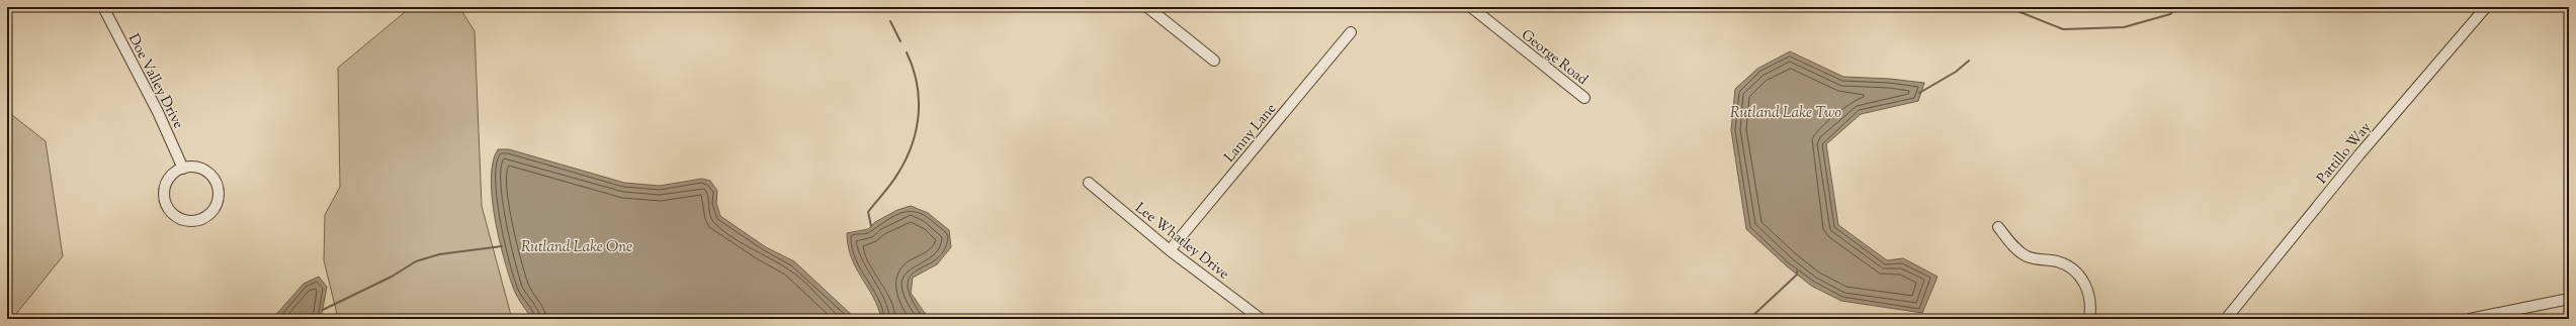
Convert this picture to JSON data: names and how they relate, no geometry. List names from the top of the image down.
{
  "streets": {
    "street": [
      "George Road",
      "Doe Valley Drive",
      "Lanny Lane",
      "Pattillo Way",
      "Lee Whatley Drive"
    ]
  },
  "crossings": [
    ["Lanny Lane", "Lee Whatley Drive"]
  ],
  "water": ["Rutland Lake Two", "Rutland Lake One"]
}
